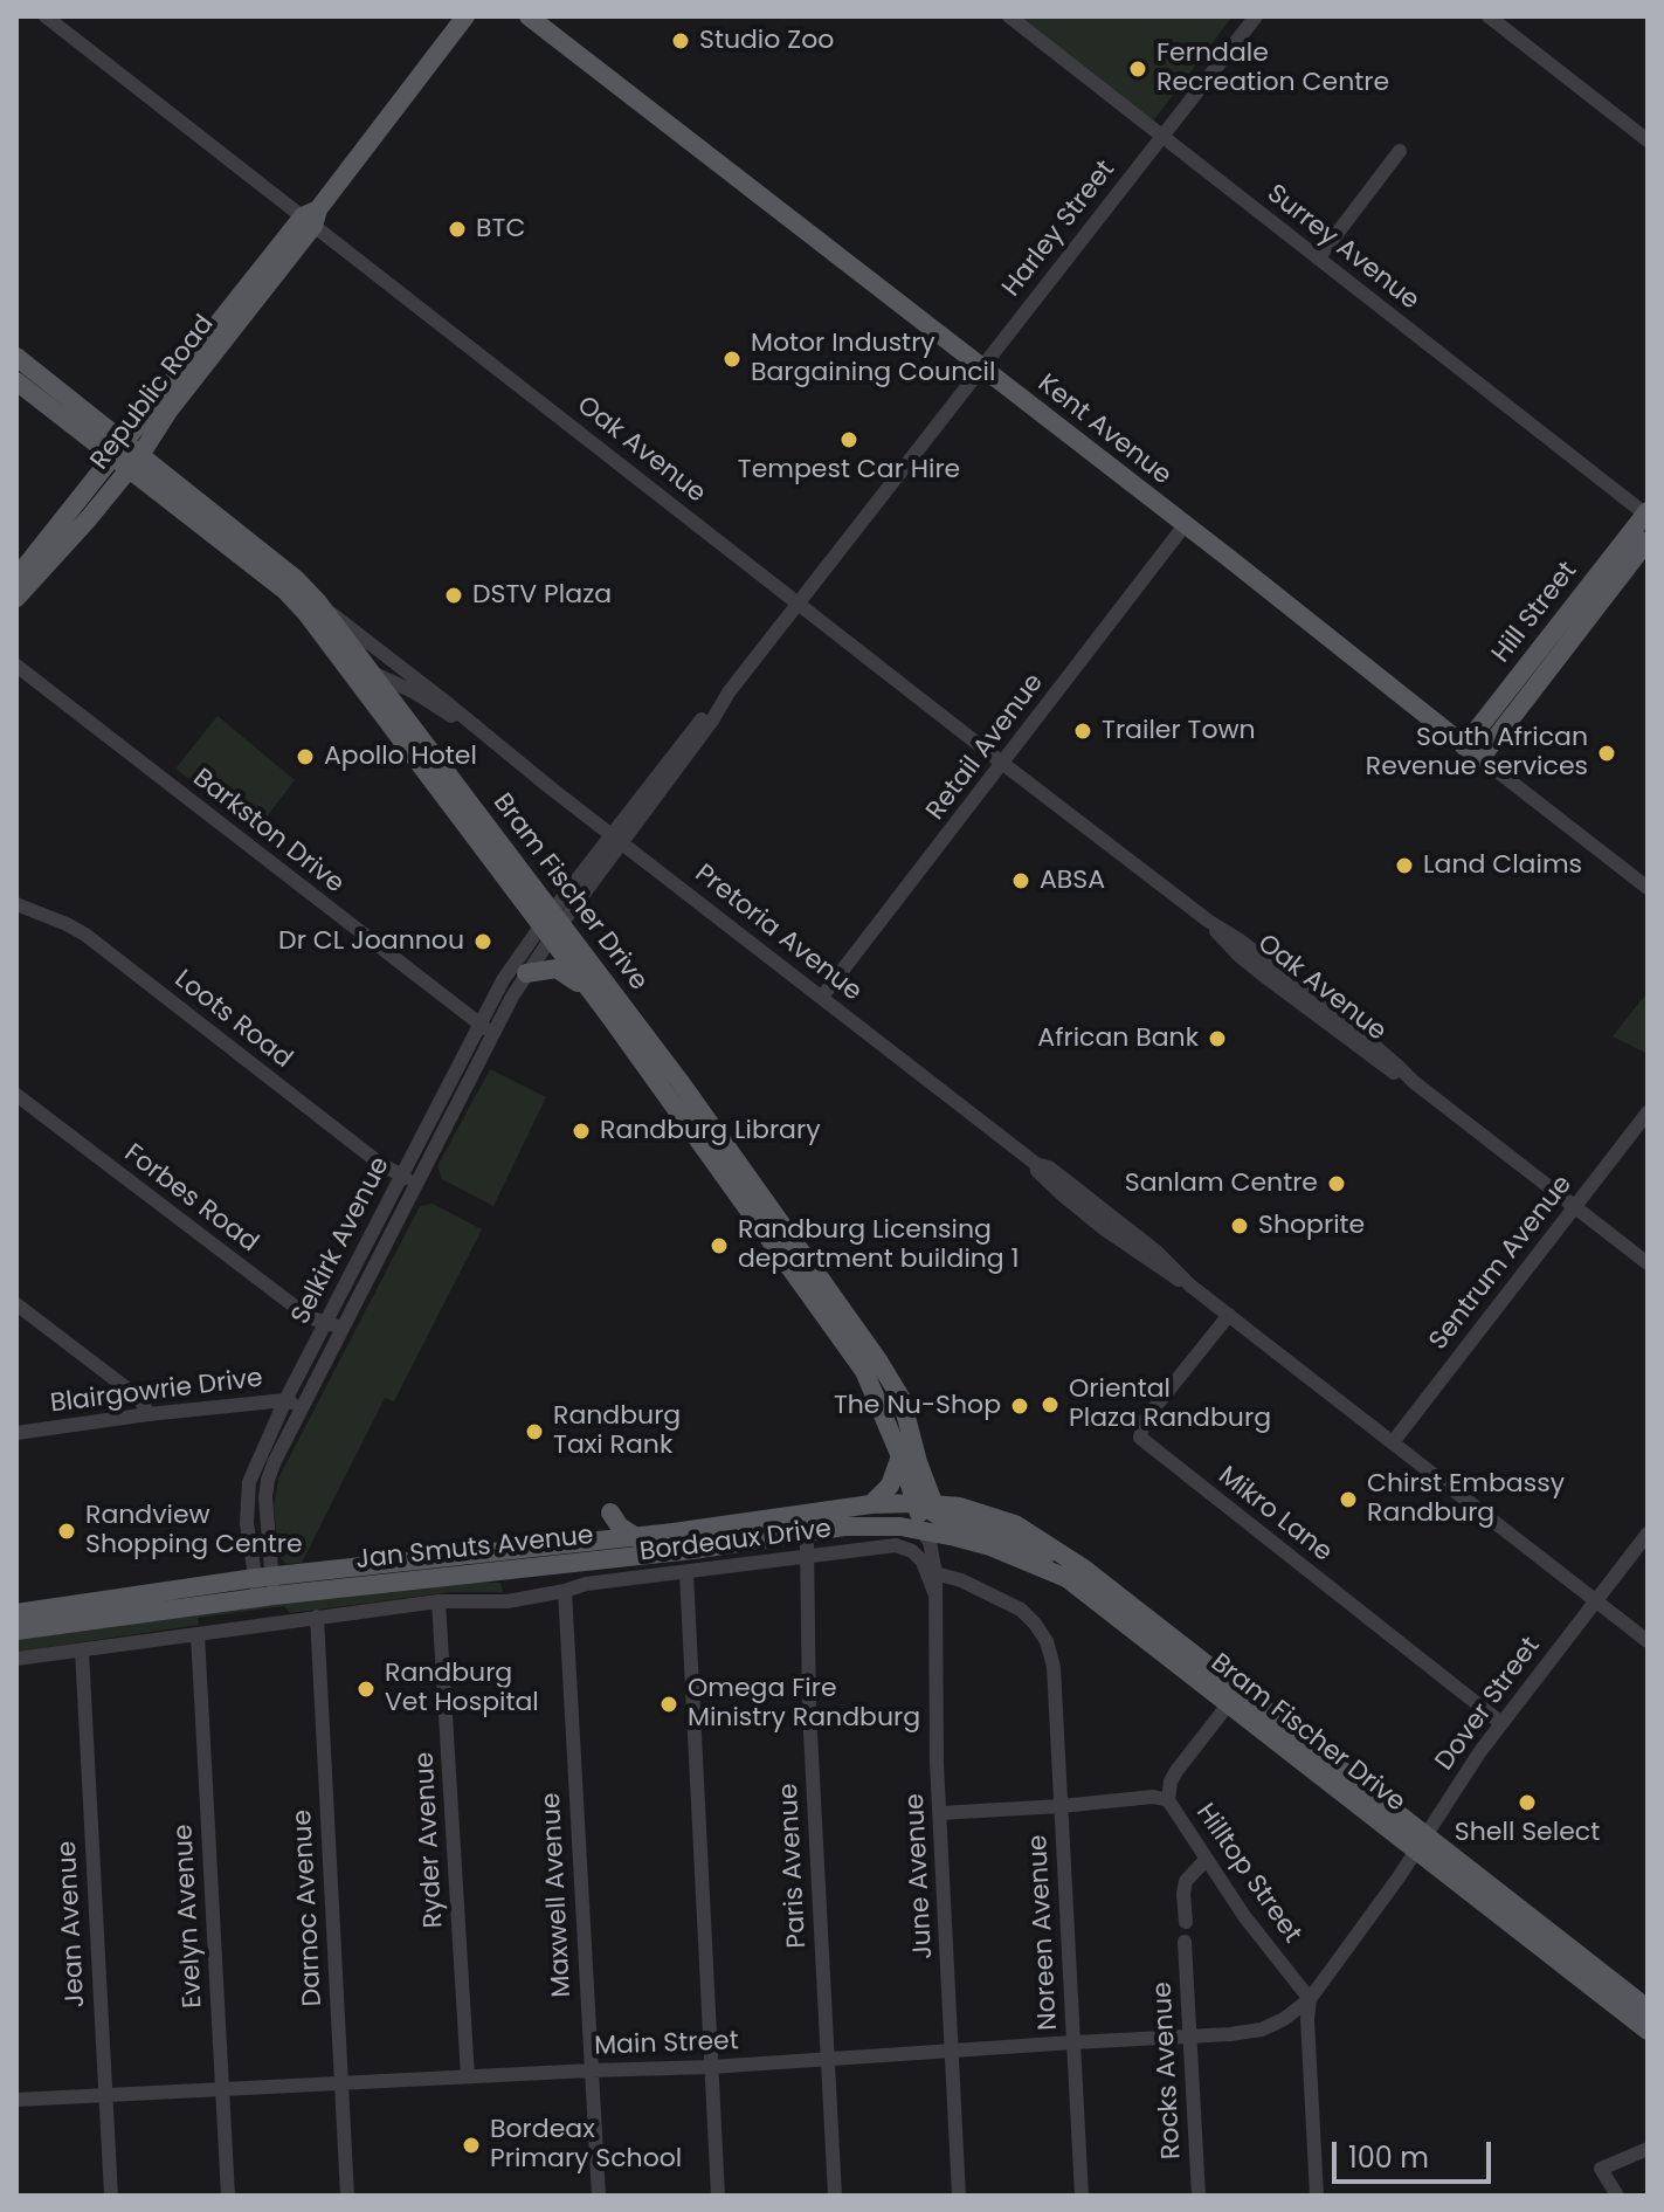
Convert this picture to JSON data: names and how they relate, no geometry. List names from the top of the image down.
{
  "streets": {
    "main road": [
      "Republic Road",
      "Kent Avenue",
      "Hill Street",
      "Bram Fischer Drive",
      "Jan Smuts Avenue"
    ],
    "street": [
      "Harley Street",
      "Surrey Avenue",
      "Oak Avenue",
      "Retail Avenue",
      "Barkston Drive",
      "Pretoria Avenue",
      "Loots Road",
      "Forbes Road",
      "Selkirk Avenue",
      "Sentrum Avenue",
      "Blairgowrie Drive",
      "Mikro Lane",
      "Bordeaux Drive",
      "Dover Street",
      "Ryder Avenue",
      "Paris Avenue",
      "Hilltop Street",
      "June Avenue",
      "Maxwell Avenue",
      "Darnoc Avenue",
      "Evelyn Avenue",
      "Jean Avenue",
      "Noreen Avenue",
      "Main Street",
      "Rocks Avenue"
    ]
  },
  "crossings": [
    ["Harley Street", "Surrey Avenue"],
    ["Harley Street", "Kent Avenue"],
    ["Harley Street", "Oak Avenue"],
    ["Harley Street", "Bram Fischer Drive"],
    ["Harley Street", "Pretoria Avenue"],
    ["Harley Street", "Selkirk Avenue"],
    ["Surrey Avenue", "Hill Street"],
    ["Republic Road", "Oak Avenue"],
    ["Republic Road", "Bram Fischer Drive"],
    ["Kent Avenue", "Hill Street"],
    ["Kent Avenue", "Retail Avenue"],
    ["Oak Avenue", "Retail Avenue"],
    ["Oak Avenue", "Sentrum Avenue"],
    ["Retail Avenue", "Pretoria Avenue"],
    ["Barkston Drive", "Selkirk Avenue"],
    ["Bram Fischer Drive", "Pretoria Avenue"],
    ["Bram Fischer Drive", "Selkirk Avenue"],
    ["Bram Fischer Drive", "Jan Smuts Avenue"],
    ["Bram Fischer Drive", "Dover Street"],
    ["Bram Fischer Drive", "June Avenue"],
    ["Pretoria Avenue", "Sentrum Avenue"],
    ["Pretoria Avenue", "Mikro Lane"],
    ["Pretoria Avenue", "Dover Street"],
    ["Loots Road", "Selkirk Avenue"],
    ["Forbes Road", "Selkirk Avenue"],
    ["Selkirk Avenue", "Blairgowrie Drive"],
    ["Selkirk Avenue", "Jan Smuts Avenue"],
    ["Mikro Lane", "Dover Street"],
    ["Bordeaux Drive", "Ryder Avenue"],
    ["Bordeaux Drive", "Paris Avenue"],
    ["Bordeaux Drive", "June Avenue"],
    ["Bordeaux Drive", "Maxwell Avenue"],
    ["Bordeaux Drive", "Darnoc Avenue"],
    ["Bordeaux Drive", "Evelyn Avenue"],
    ["Bordeaux Drive", "Jean Avenue"],
    ["Jan Smuts Avenue", "Paris Avenue"],
    ["Jan Smuts Avenue", "June Avenue"],
    ["Dover Street", "Hilltop Street"],
    ["Dover Street", "Main Street"],
    ["Ryder Avenue", "Main Street"],
    ["Paris Avenue", "Main Street"],
    ["Hilltop Street", "June Avenue"],
    ["Hilltop Street", "Noreen Avenue"],
    ["Hilltop Street", "Main Street"],
    ["June Avenue", "Noreen Avenue"],
    ["June Avenue", "Main Street"],
    ["Maxwell Avenue", "Main Street"],
    ["Darnoc Avenue", "Main Street"],
    ["Evelyn Avenue", "Main Street"],
    ["Jean Avenue", "Main Street"],
    ["Noreen Avenue", "Main Street"],
    ["Main Street", "Rocks Avenue"]
  ],
  "places": [
    "Studio Zoo",
    "Ferndale Recreation Centre",
    "BTC",
    "Motor Industry Bargaining Council",
    "Tempest Car Hire",
    "DSTV Plaza",
    "Trailer Town",
    "South African Revenue services",
    "Apollo Hotel",
    "Land Claims",
    "ABSA",
    "Dr CL Joannou",
    "African Bank",
    "Randburg Library",
    "Sanlam Centre",
    "Shoprite",
    "Randburg Licensing department building 1",
    "Oriental Plaza Randburg",
    "The Nu-Shop",
    "Randburg Taxi Rank",
    "Chirst Embassy Randburg",
    "Randview Shopping Centre",
    "Randburg Vet Hospital",
    "Omega Fire Ministry Randburg",
    "Shell Select",
    "Bordeax Primary School"
  ],
  "scale_bar": "100 m"
}
